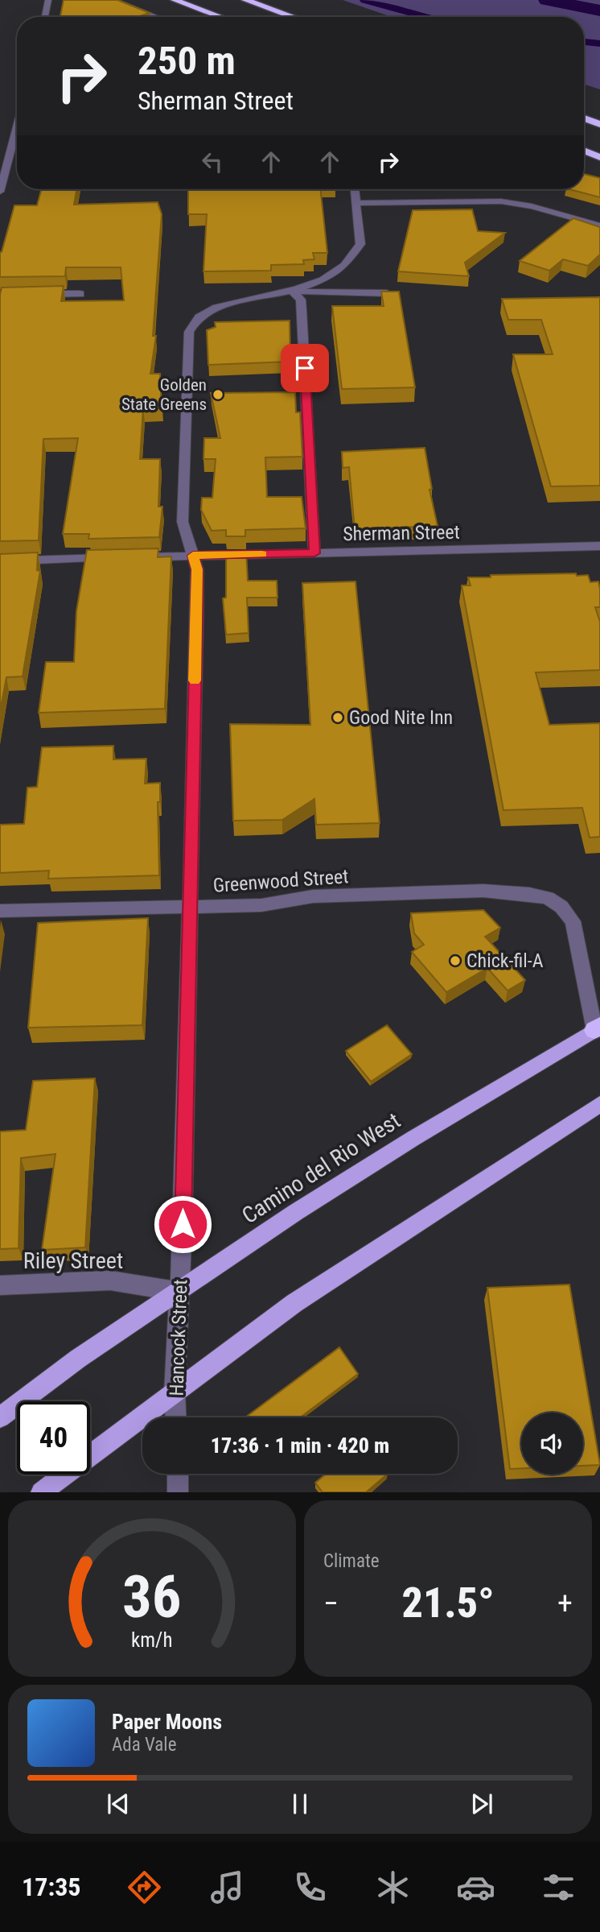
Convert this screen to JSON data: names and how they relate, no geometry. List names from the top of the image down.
{
  "streets": {
    "main road": ["Camino del Rio West"],
    "street": [
      "Sherman Street",
      "Greenwood Street",
      "Riley Street",
      "Hancock Street"
    ]
  },
  "crossings": [
    ["Sherman Street", "Hancock Street"],
    ["Greenwood Street", "Camino del Rio West"],
    ["Greenwood Street", "Hancock Street"],
    ["Camino del Rio West", "Riley Street"],
    ["Camino del Rio West", "Hancock Street"],
    ["Riley Street", "Hancock Street"]
  ],
  "places": ["Golden State Greens", "Good Nite Inn", "Chick-fil-A"],
  "page": {
    "turn": ["250 m", "Sherman Street"],
    "limit": "40",
    "trip": "17:36 · 1 min · 420 m",
    "tile": "Climate",
    "heat": ["−", "21.5°", "+"],
    "song": ["Paper Moons", "Ada Vale"],
    "tabs": "17:35",
    "gauge": ["36", "km/h"]
  }
}
